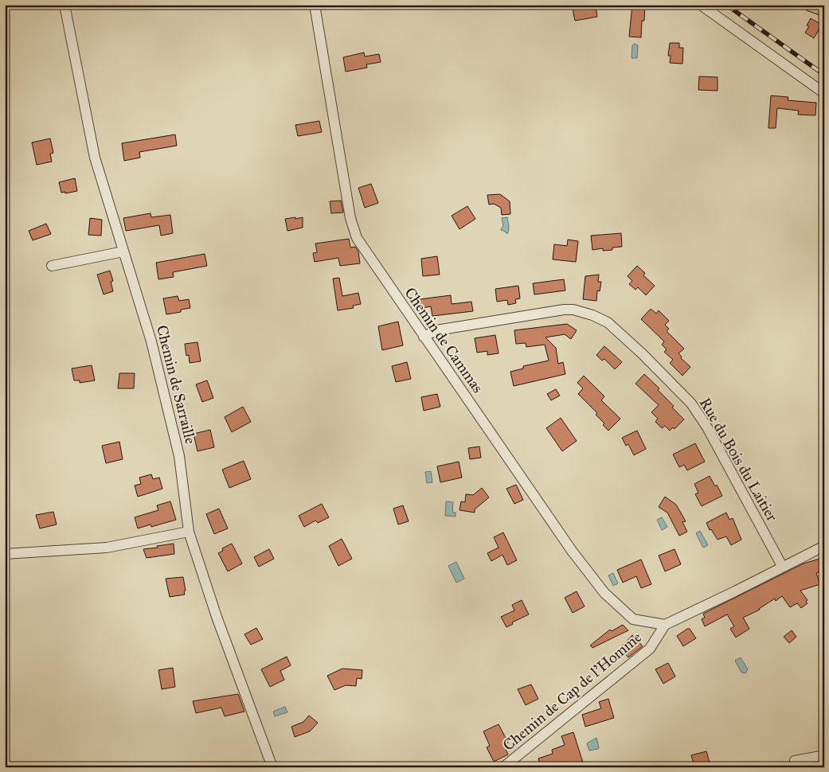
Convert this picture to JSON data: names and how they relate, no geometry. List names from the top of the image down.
{
  "streets": {
    "street": [
      "Chemin de Cammas",
      "Chemin de Sarraille",
      "Rue du Bois du Laitier",
      "Chemin de Cap de l'Homme"
    ]
  },
  "crossings": [
    ["Chemin de Cammas", "Rue du Bois du Laitier"],
    ["Chemin de Cammas", "Chemin de Cap de l'Homme"]
  ]
}
